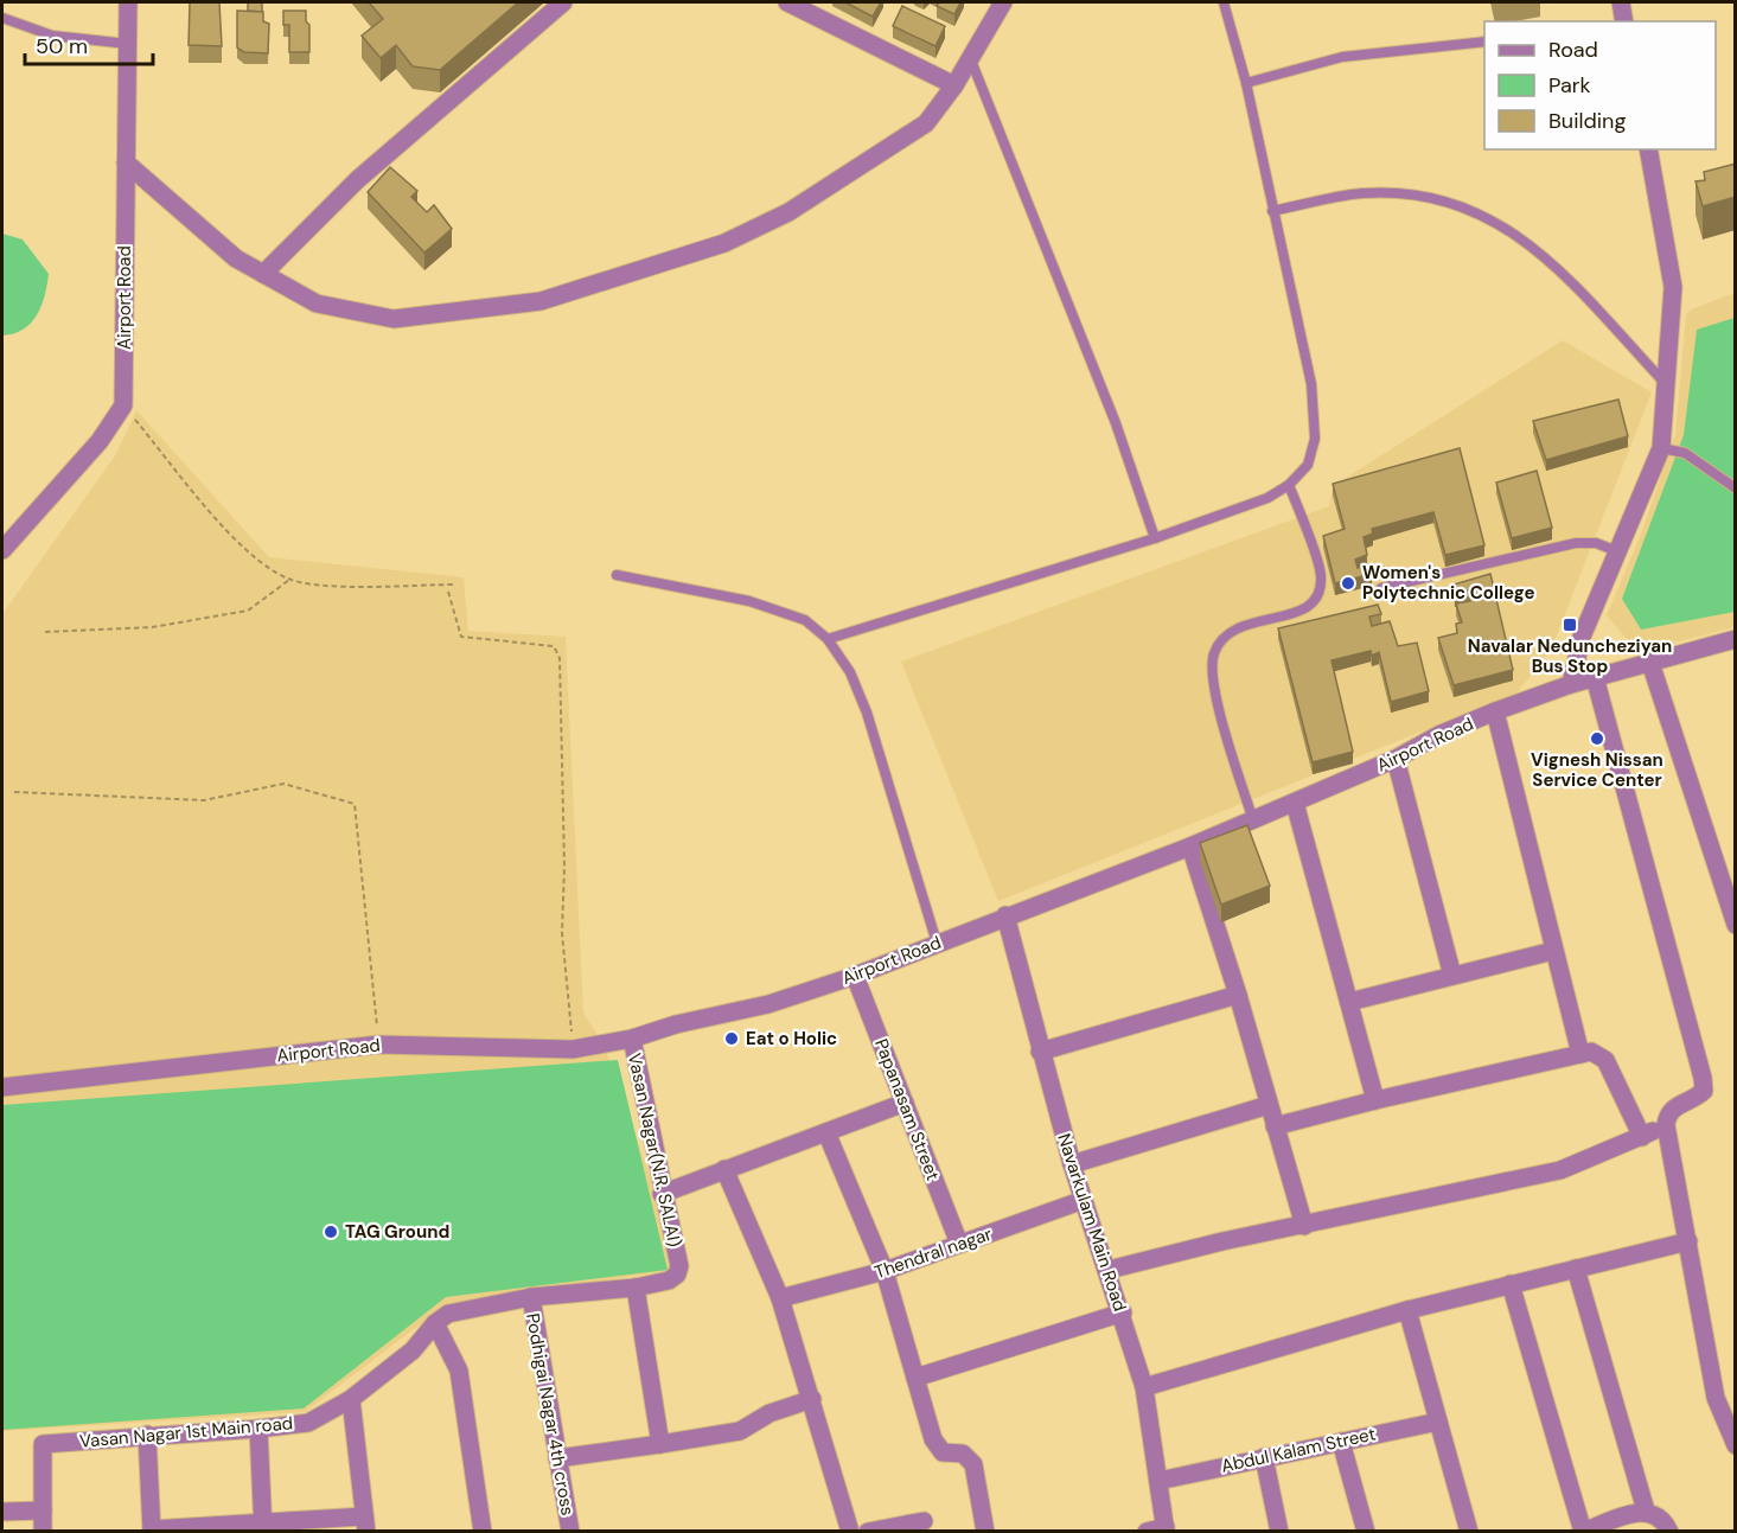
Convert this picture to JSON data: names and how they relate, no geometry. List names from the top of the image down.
{
  "streets": {
    "street": [
      "Airport Road",
      "Papanasam Street",
      "Vasan Nagar(N.R. SALAI)",
      "Navarkulam Main Road",
      "Thendral nagar",
      "Podhigai Nagar 4th cross",
      "Vasan Nagar 1st Main road",
      "Abdul Kalam Street"
    ]
  },
  "crossings": [
    ["Airport Road", "Papanasam Street"],
    ["Airport Road", "Vasan Nagar(N.R. SALAI)"],
    ["Airport Road", "Navarkulam Main Road"],
    ["Papanasam Street", "Thendral nagar"],
    ["Vasan Nagar(N.R. SALAI)", "Podhigai Nagar 4th cross"],
    ["Vasan Nagar(N.R. SALAI)", "Vasan Nagar 1st Main road"],
    ["Navarkulam Main Road", "Thendral nagar"],
    ["Navarkulam Main Road", "Abdul Kalam Street"]
  ],
  "places": {
    "other": [
      "Women's Polytechnic College",
      "Vignesh Nissan Service Center",
      "Eat o Holic",
      "TAG Ground"
    ],
    "transit": ["Navalar Neduncheziyan Bus Stop"]
  },
  "legend": ["Road", "Park", "Building"],
  "scale_bar": "50 m"
}
